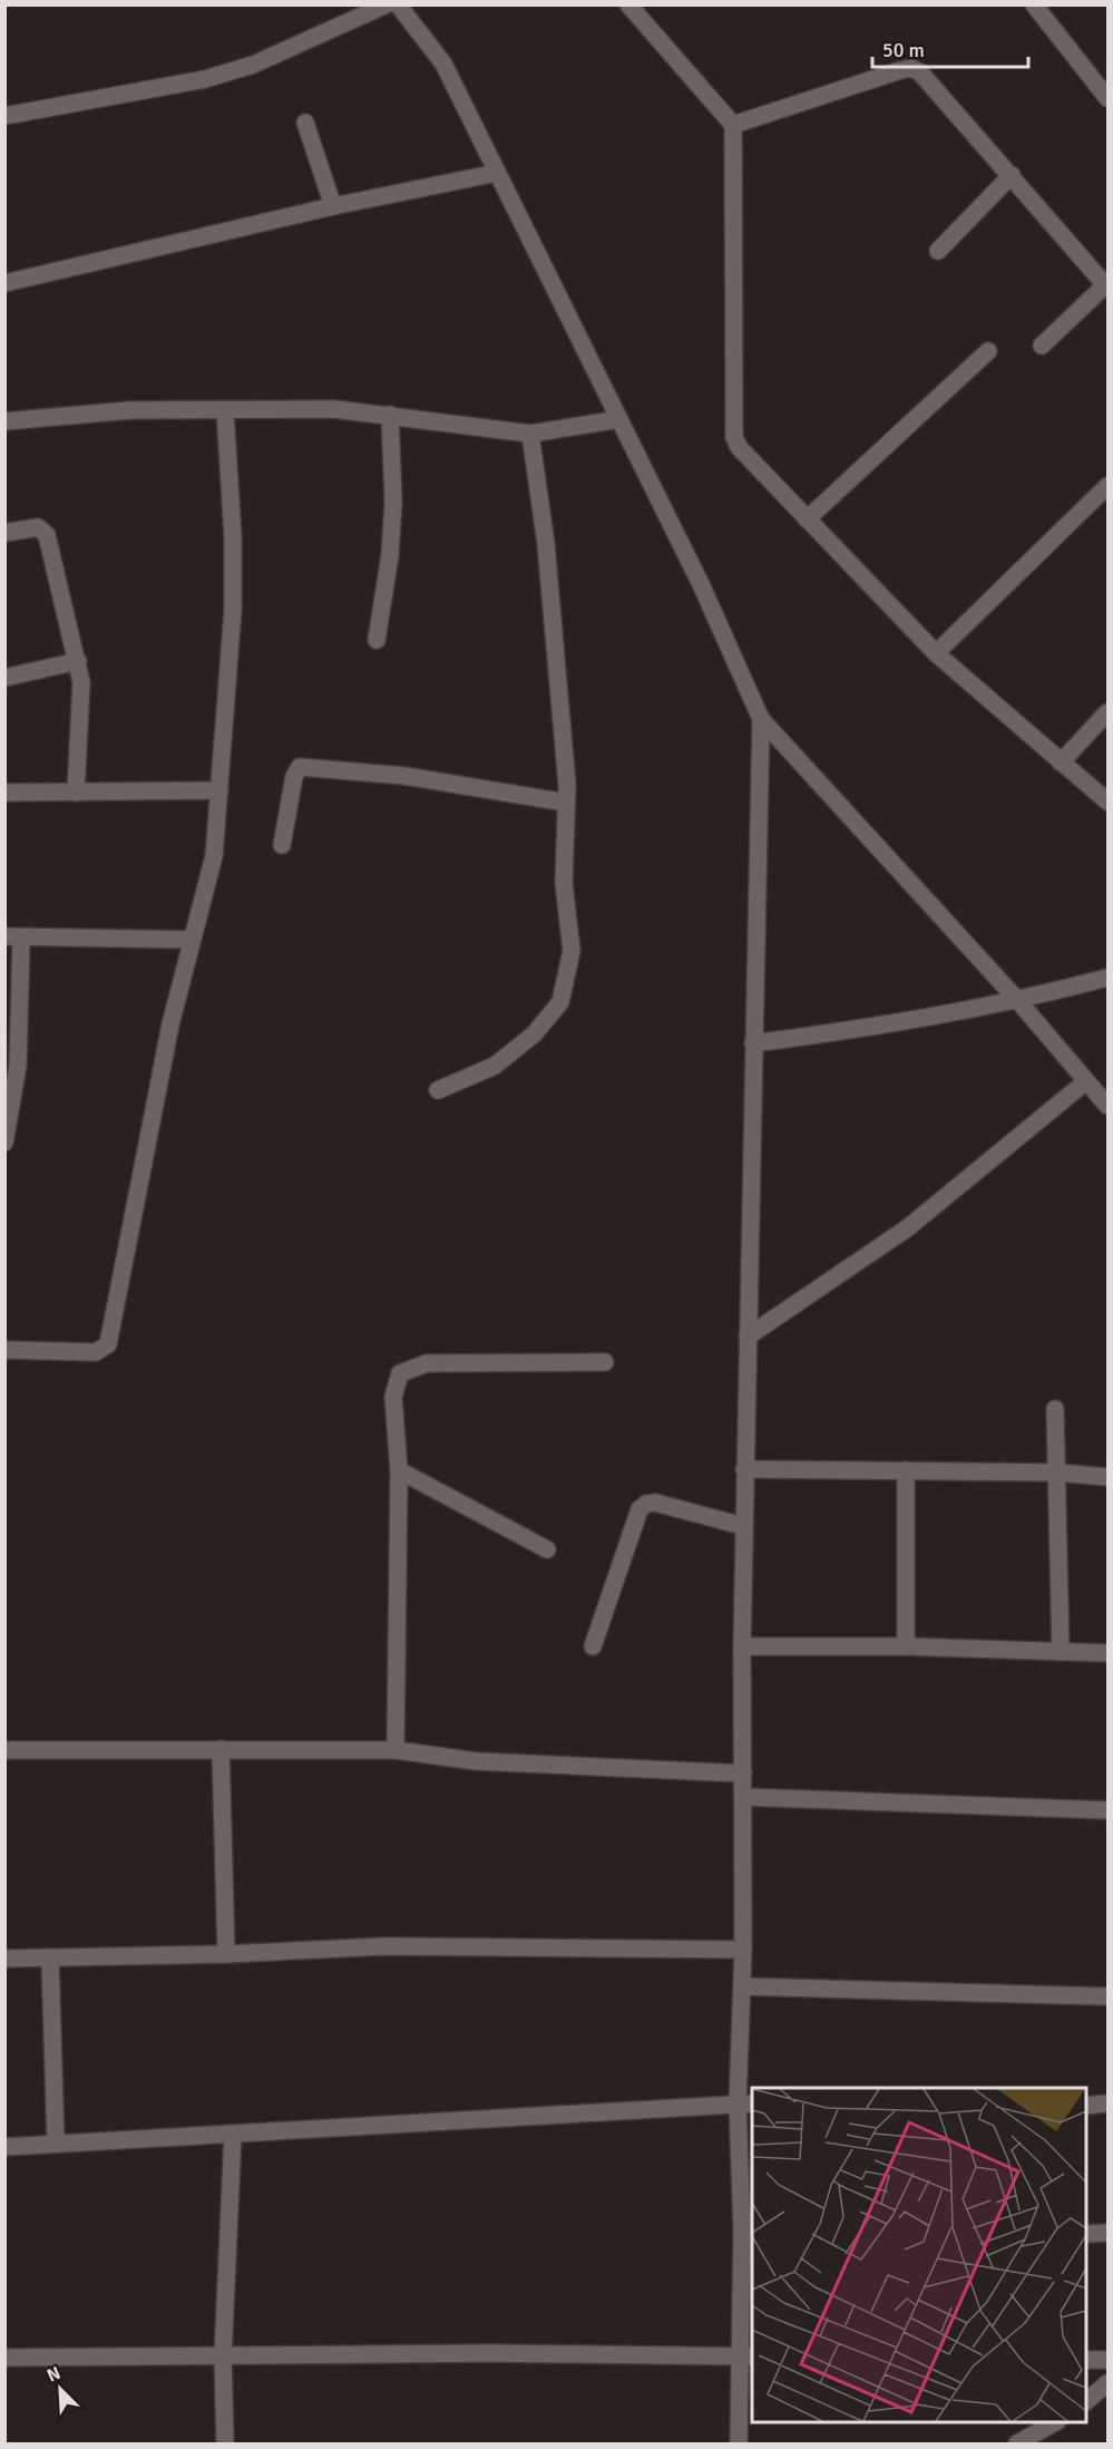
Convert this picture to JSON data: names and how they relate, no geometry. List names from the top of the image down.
{
  "scale_bar": "50 m",
  "north": "top left"
}
